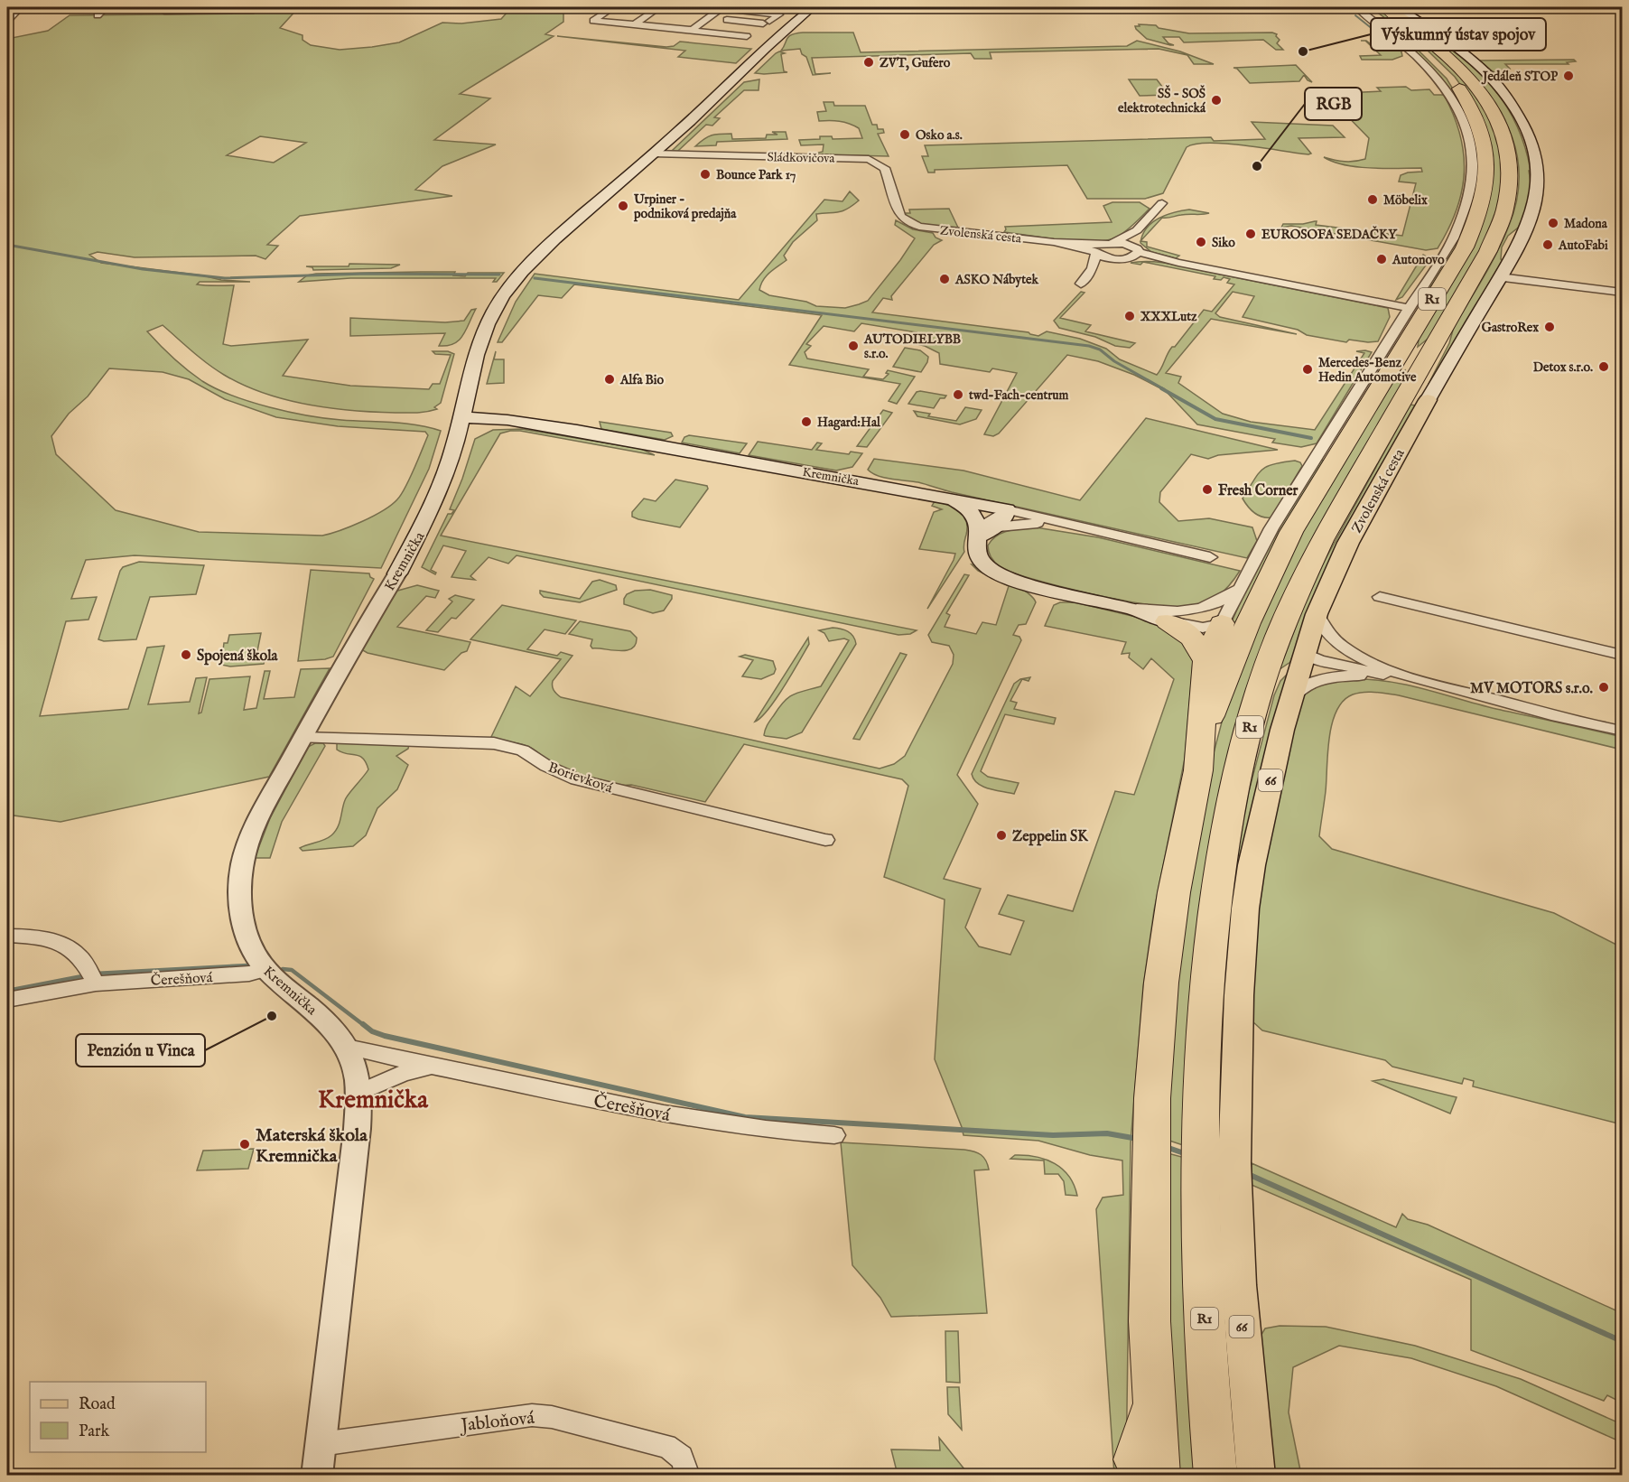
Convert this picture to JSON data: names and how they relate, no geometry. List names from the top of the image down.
{
  "streets": {
    "highway": ["R1"],
    "main road": ["Zvolenská cesta", "Kremnička", "66"],
    "street": [
      "Sládkovičova",
      "Borievková",
      "Čerešňová",
      "Jabloňová"
    ]
  },
  "crossings": [
    ["Sládkovičova", "Zvolenská cesta"],
    ["Sládkovičova", "Kremnička"],
    ["Zvolenská cesta", "66"],
    ["R1", "66"],
    ["Kremnička", "Borievková"],
    ["Kremnička", "Čerešňová"],
    ["Kremnička", "Jabloňová"]
  ],
  "districts": ["Kremnička"],
  "places": [
    "Výskumný ústav spojov",
    "ZVT, Gufero",
    "Jedáleň STOP",
    "SŠ - SOŠ elektrotechnická",
    "Osko a.s.",
    "RGB",
    "Bounce Park 17",
    "Möbelix",
    "Urpiner - podniková predajňa",
    "Madona",
    "EUROSOFA SEDAČKY",
    "Siko",
    "AutoFabi",
    "Autonovo",
    "ASKO Nábytek",
    "XXXLutz",
    "GastroRex",
    "AUTODIELYBB s.r.o.",
    "Detox s.r.o.",
    "Mercedes-Benz Hedin Automotive",
    "Alfa Bio",
    "twd-Fach-centrum",
    "Hagard:Hal",
    "Fresh Corner",
    "Spojená škola",
    "MV MOTORS s.r.o.",
    "Zeppelin SK",
    "Penzión u Vinca",
    "Materská škola Kremnička"
  ],
  "legend": ["Road", "Park"]
}
